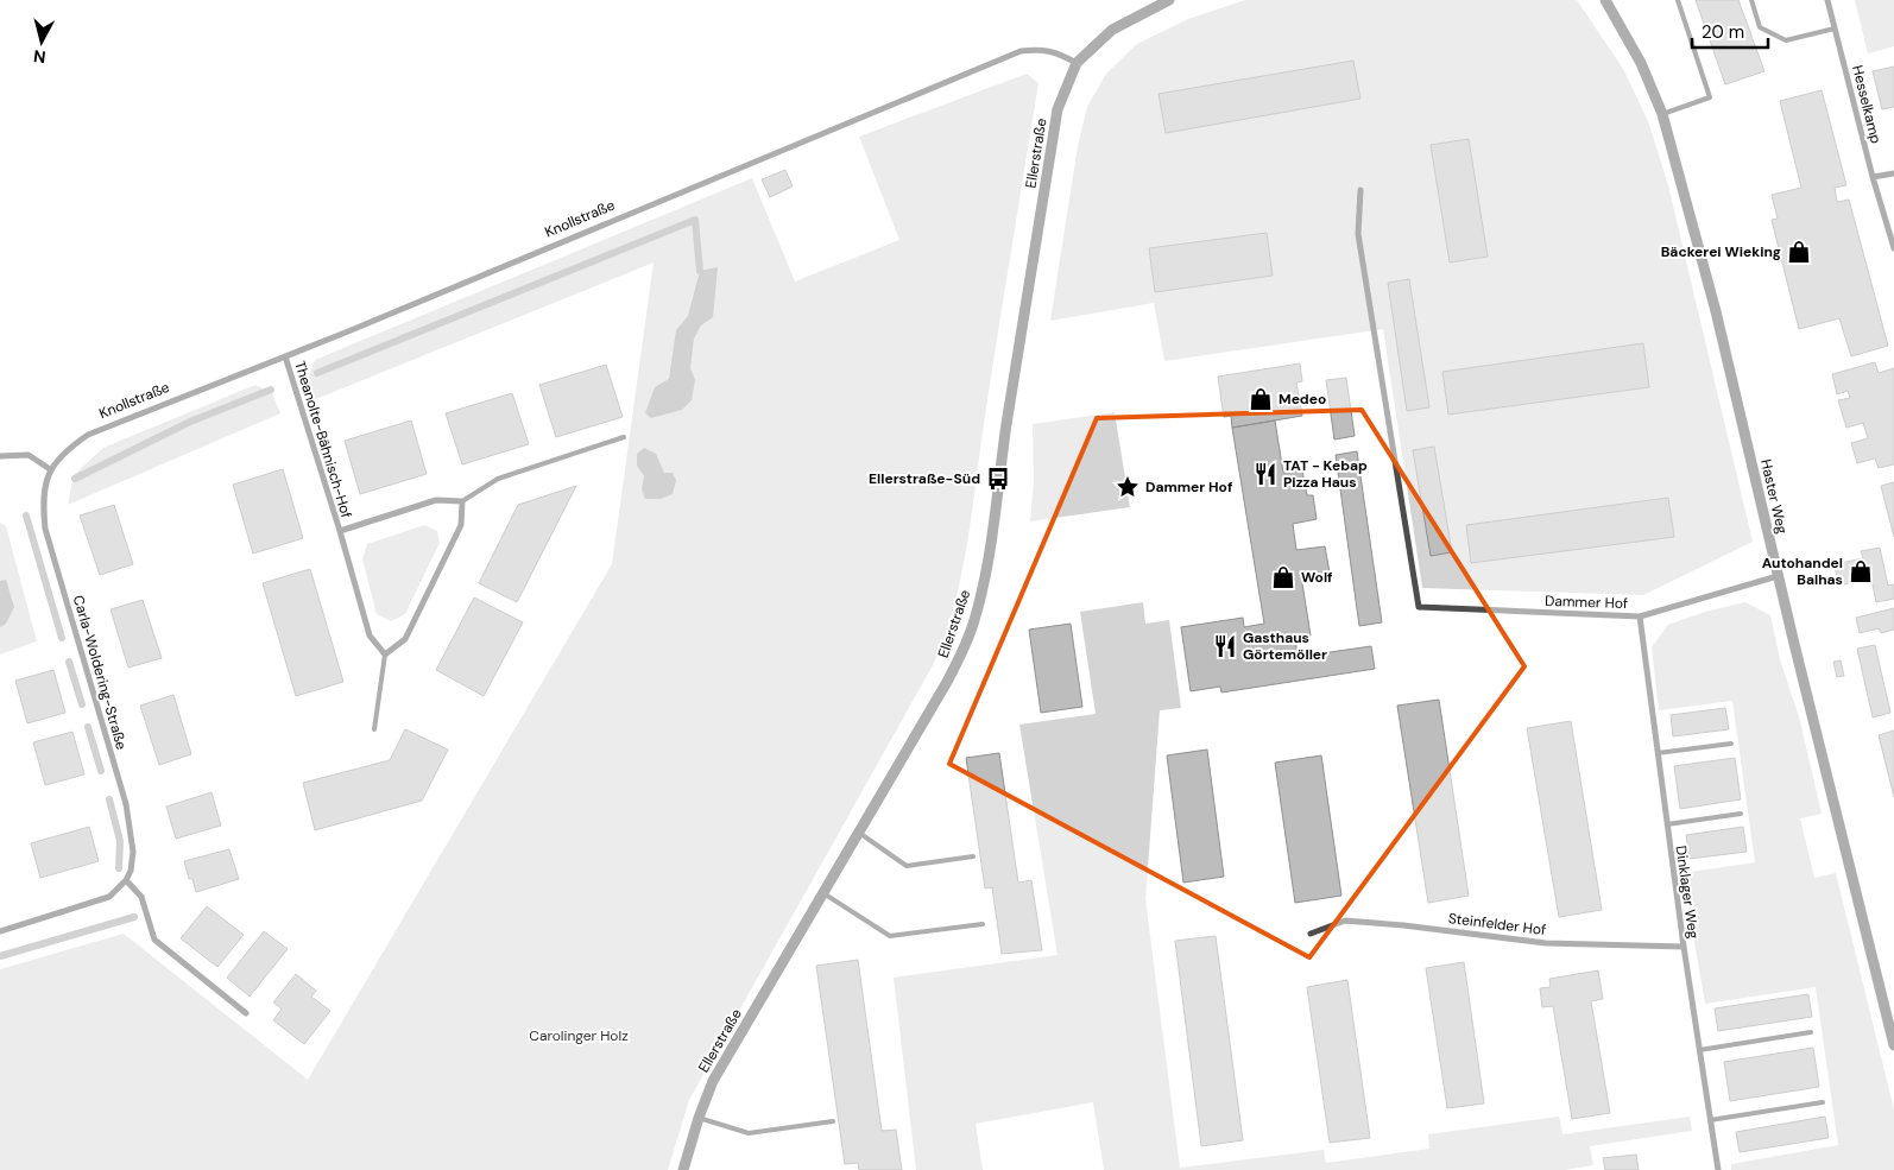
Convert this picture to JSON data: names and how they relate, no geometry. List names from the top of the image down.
{
  "streets": {
    "street": [
      "Hesselkamp",
      "Ellerstraße",
      "Knollstraße",
      "Theanolte-Bähnisch-Hof",
      "Haster Weg",
      "Dammer Hof",
      "Carla-Woldering-Straße",
      "Dinklager Weg",
      "Steinfelder Hof"
    ]
  },
  "crossings": [
    ["Ellerstraße", "Knollstraße"],
    ["Knollstraße", "Theanolte-Bähnisch-Hof"],
    ["Knollstraße", "Carla-Woldering-Straße"],
    ["Haster Weg", "Dammer Hof"],
    ["Dammer Hof", "Dinklager Weg"],
    ["Dinklager Weg", "Steinfelder Hof"]
  ],
  "parks": ["Carolinger Holz"],
  "places": {
    "shop": [
      "Bäckerei Wieking",
      "Medeo",
      "Autohandel Balhas",
      "Wolf"
    ],
    "restaurant": ["TAT - Kebap Pizza Haus", "Gasthaus Görtemöller"],
    "bus stop": ["Ellerstraße-Süd"],
    "place": ["Dammer Hof"]
  },
  "scale_bar": "20 m",
  "north": "bottom"
}
